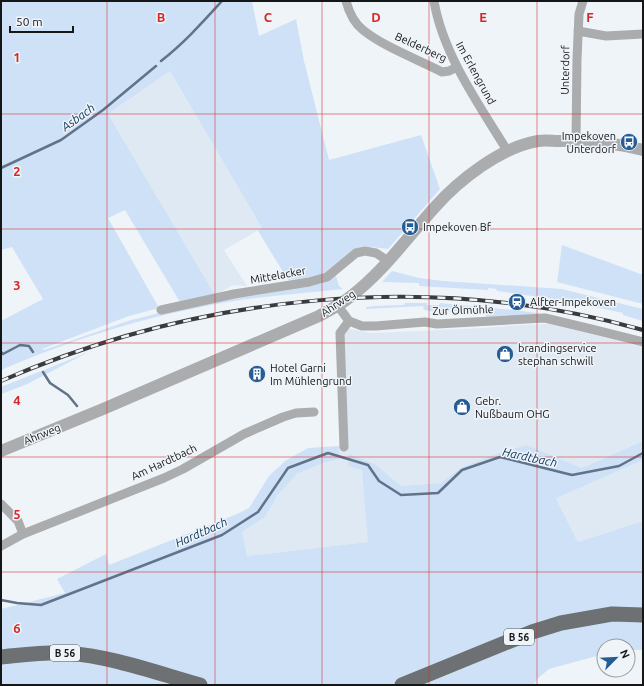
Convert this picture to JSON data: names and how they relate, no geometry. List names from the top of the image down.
{
  "streets": {
    "main road": ["B 56"],
    "street": [
      "Belderberg",
      "Unterdorf",
      "Im Erlengrund",
      "Mittelacker",
      "Ahrweg",
      "Zur Ölmühle",
      "Am Hardtbach"
    ]
  },
  "crossings": [
    ["Belderberg", "Im Erlengrund"],
    ["Unterdorf", "Ahrweg"],
    ["Im Erlengrund", "Ahrweg"],
    ["Mittelacker", "Ahrweg"]
  ],
  "water": ["Asbach", "Hardtbach"],
  "places": {
    "bus stop": ["Impekoven Unterdorf", "Impekoven Bf"],
    "station": ["Alfter-Impekoven"],
    "shop": ["brandingservice stephan schwill", "Gebr. Nußbaum OHG"],
    "building": ["Hotel Garni Im Mühlengrund"]
  },
  "scale_bar": "50 m",
  "north": "top right",
  "grid": {
    "columns": [
      "B",
      "C",
      "D",
      "E",
      "F"
    ],
    "rows": [
      "1",
      "2",
      "3",
      "4",
      "5",
      "6"
    ]
  }
}
